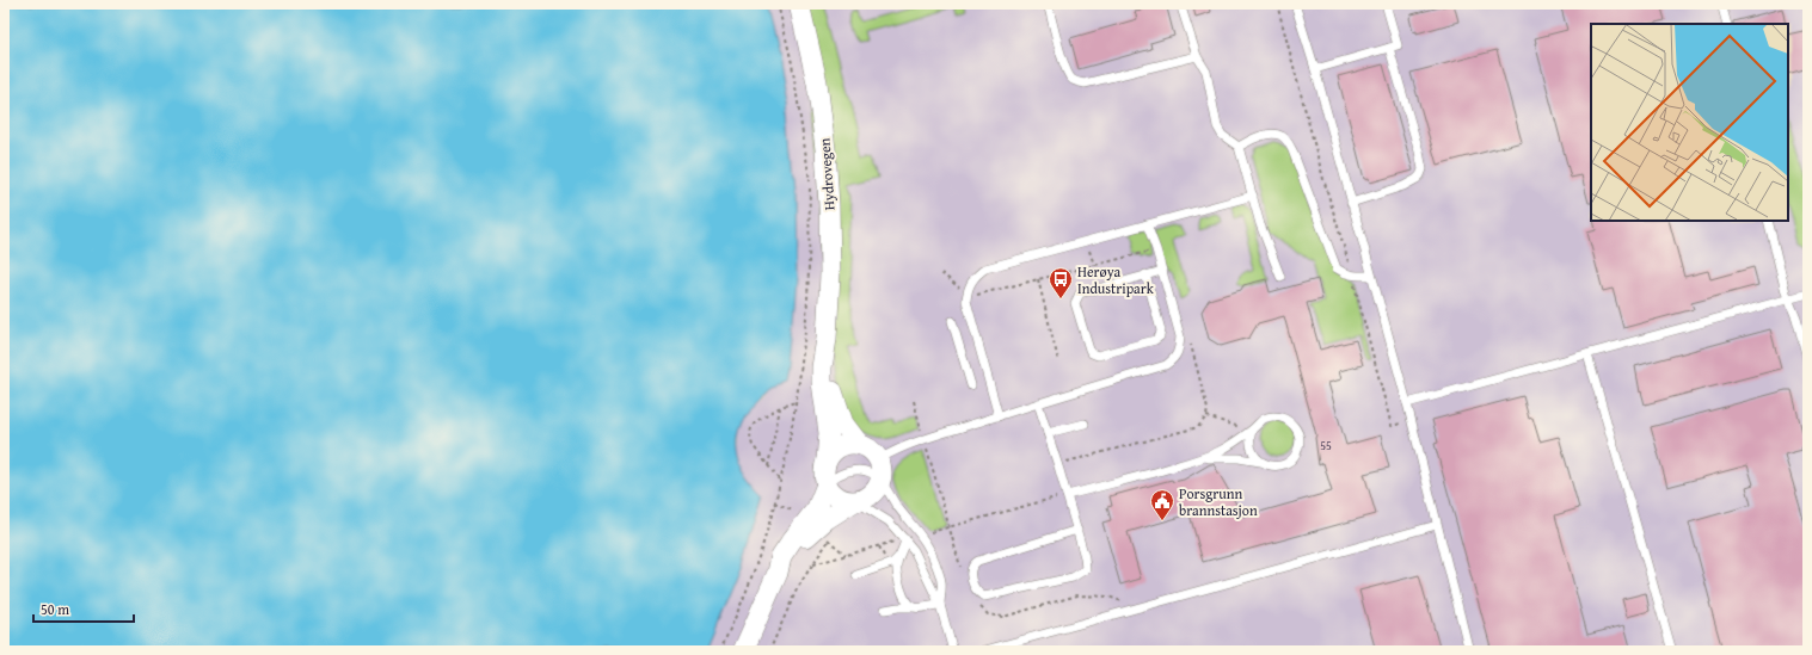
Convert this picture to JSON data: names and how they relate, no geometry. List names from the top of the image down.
{
  "streets": {
    "street": ["Hydrovegen"]
  },
  "places": {
    "bus stop": ["Herøya Industripark"],
    "public building": ["Porsgrunn brannstasjon"]
  },
  "house_numbers": ["55"],
  "scale_bar": "50 m"
}
